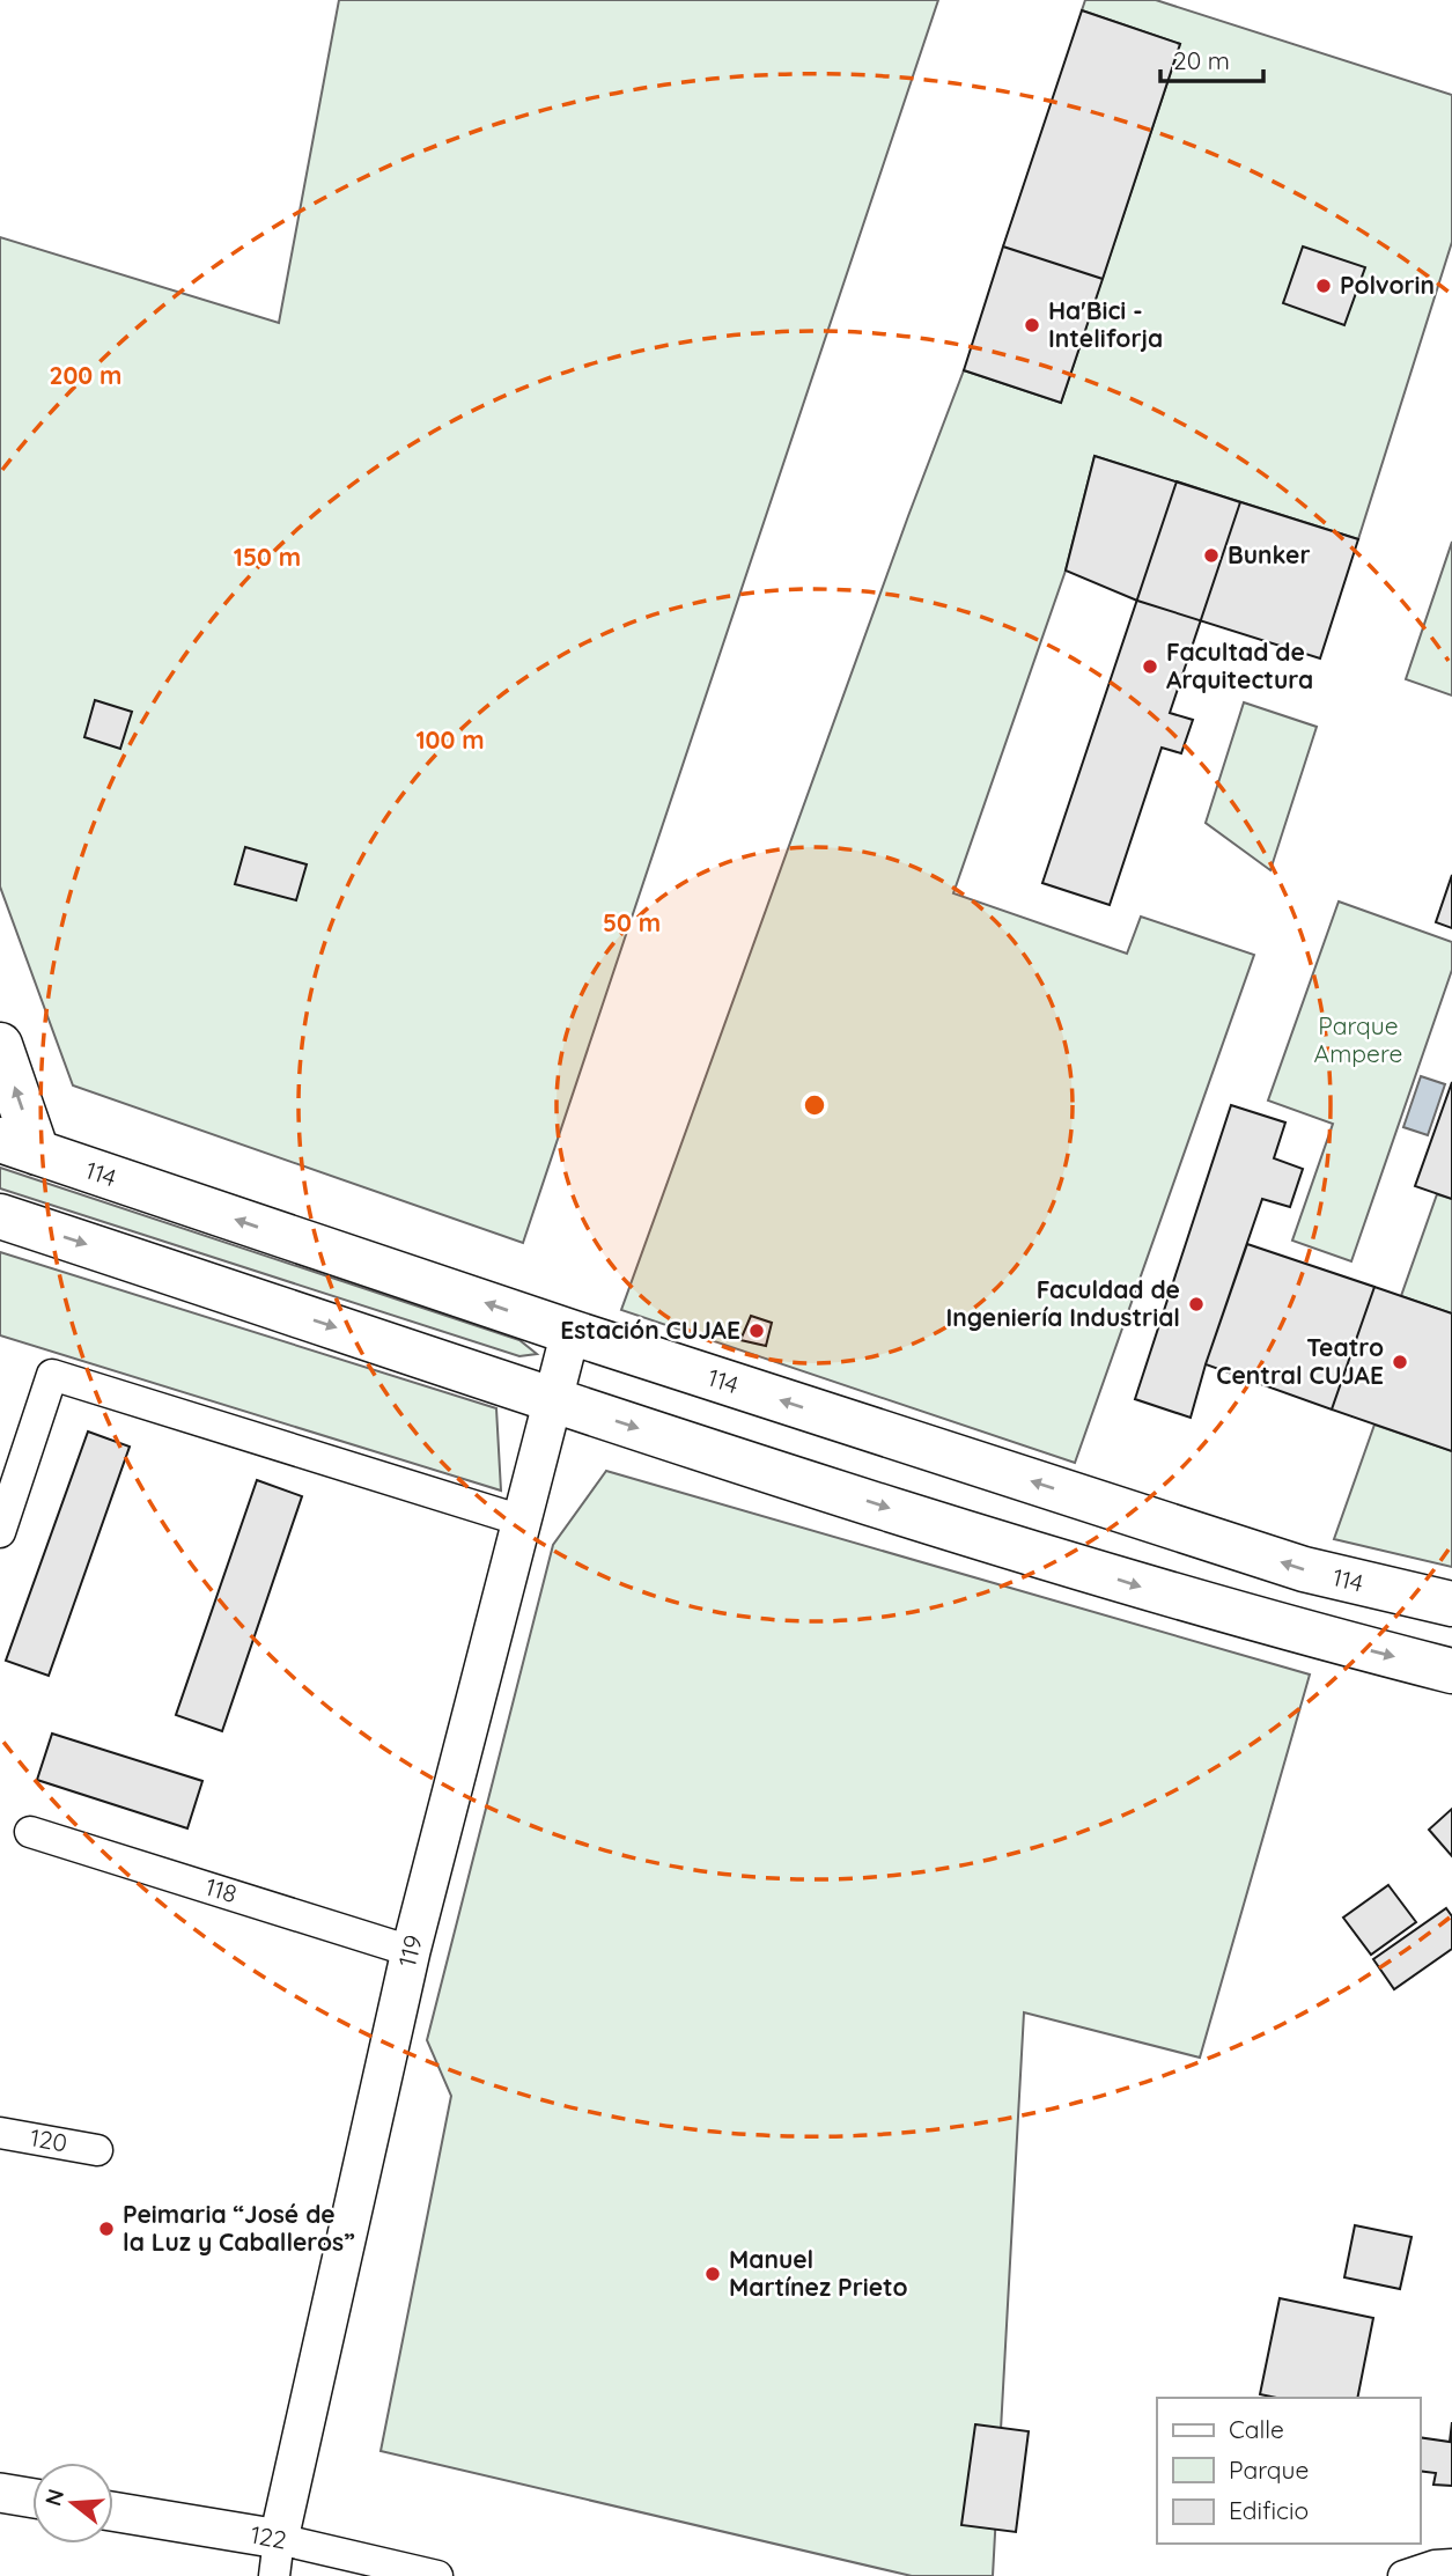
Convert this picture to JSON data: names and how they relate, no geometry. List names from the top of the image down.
{
  "streets": {
    "highway": ["114"],
    "street": [
      "118",
      "119",
      "120",
      "122"
    ]
  },
  "crossings": [
    ["114", "119"],
    ["118", "119"],
    ["119", "122"]
  ],
  "parks": ["Parque Ampere"],
  "places": [
    "Polvorin",
    "Ha'Bici - Inteliforja",
    "Bunker",
    "Facultad de Arquitectura",
    "Faculdad de Ingeniería Industrial",
    "Estación CUJAE",
    "Teatro Central CUJAE",
    "Peimaria “José de la Luz y Caballeros”",
    "Manuel Martínez Prieto"
  ],
  "legend": ["Calle", "Parque", "Edificio"],
  "scale_bar": "20 m",
  "north": "left",
  "rings": [
    "200 m",
    "150 m",
    "100 m",
    "50 m"
  ]
}
